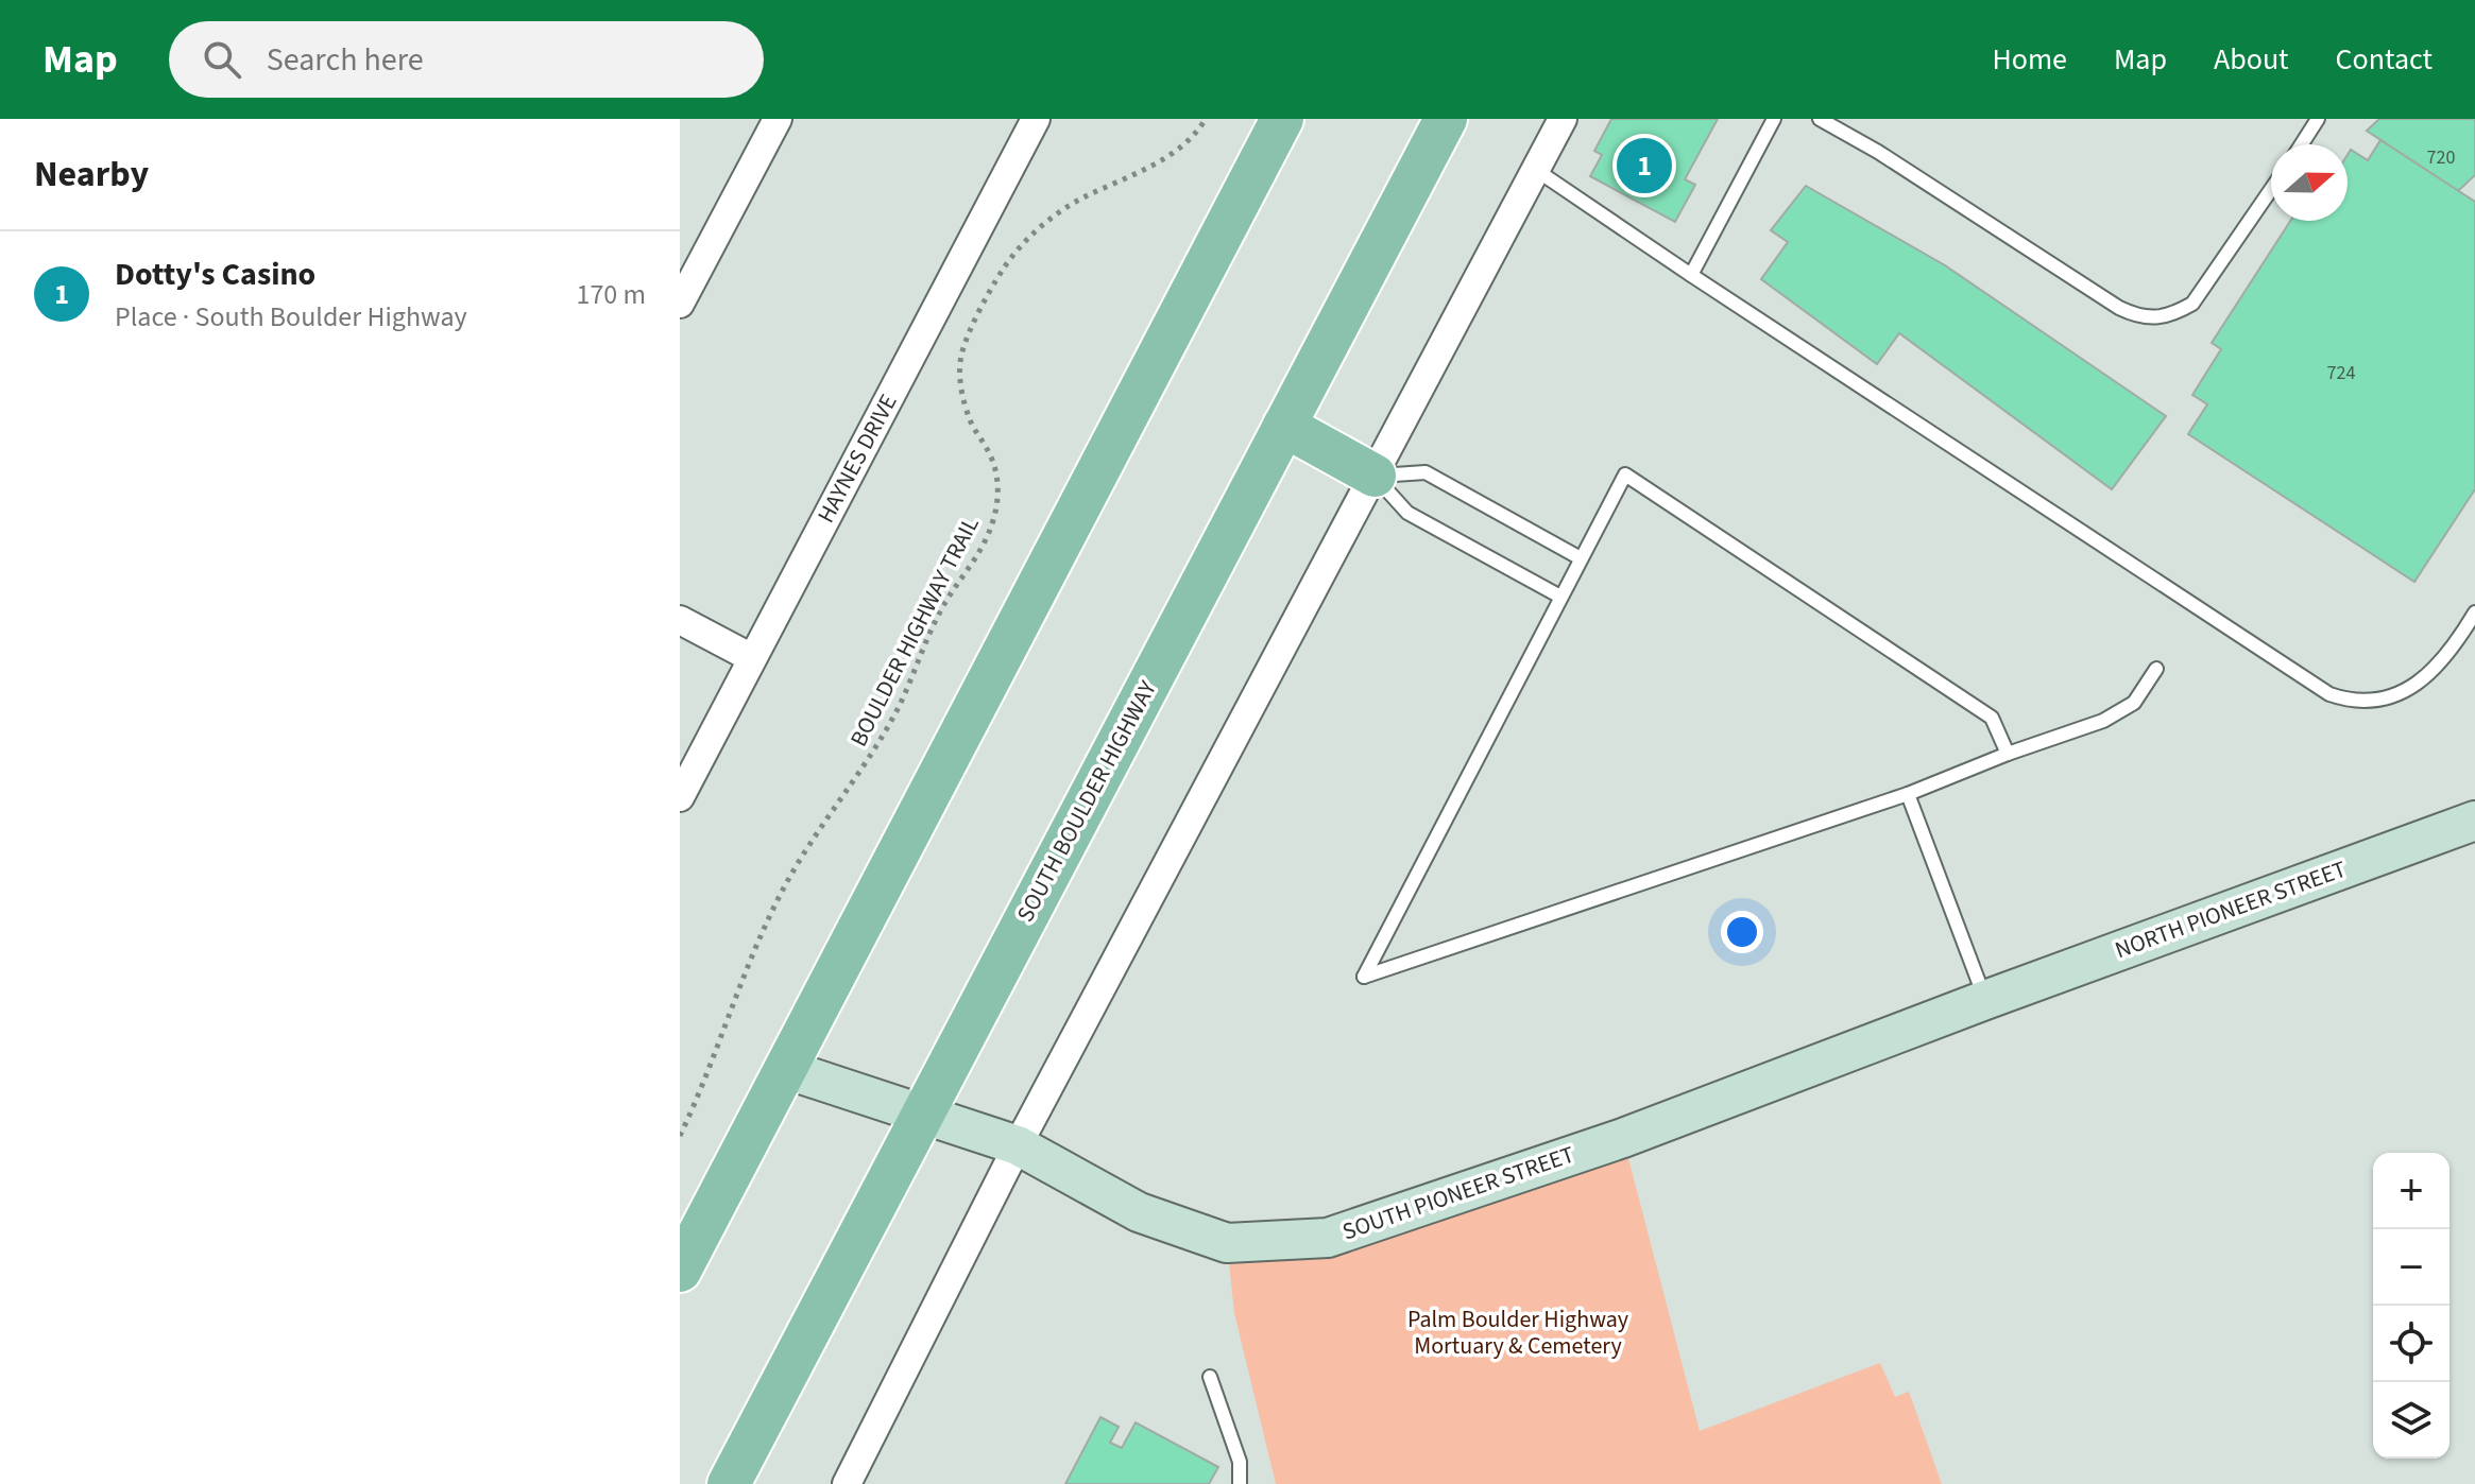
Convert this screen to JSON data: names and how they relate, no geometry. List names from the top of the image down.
{
  "streets": {
    "main road": ["SOUTH BOULDER HIGHWAY"],
    "street": ["HAYNES DRIVE", "NORTH PIONEER STREET", "SOUTH PIONEER STREET"],
    "path": ["BOULDER HIGHWAY TRAIL"]
  },
  "crossings": [
    ["SOUTH BOULDER HIGHWAY", "SOUTH PIONEER STREET"],
    ["NORTH PIONEER STREET", "SOUTH PIONEER STREET"]
  ],
  "parks": ["Palm Boulder Highway Mortuary & Cemetery"],
  "house_numbers": ["720", "724"],
  "north": "right",
  "page": {
    "header": "Map",
    "search": "Search here",
    "nav": [
      "Home",
      "Map",
      "About",
      "Contact"
    ],
    "heading": "Nearby",
    "pins": "1",
    "list": [
      {
        "mark": "1",
        "name": "Dotty's Casino",
        "note": "Place · South Boulder Highway",
        "value": "170 m"
      }
    ],
    "map_buttons": ["+", "−"]
  }
}
